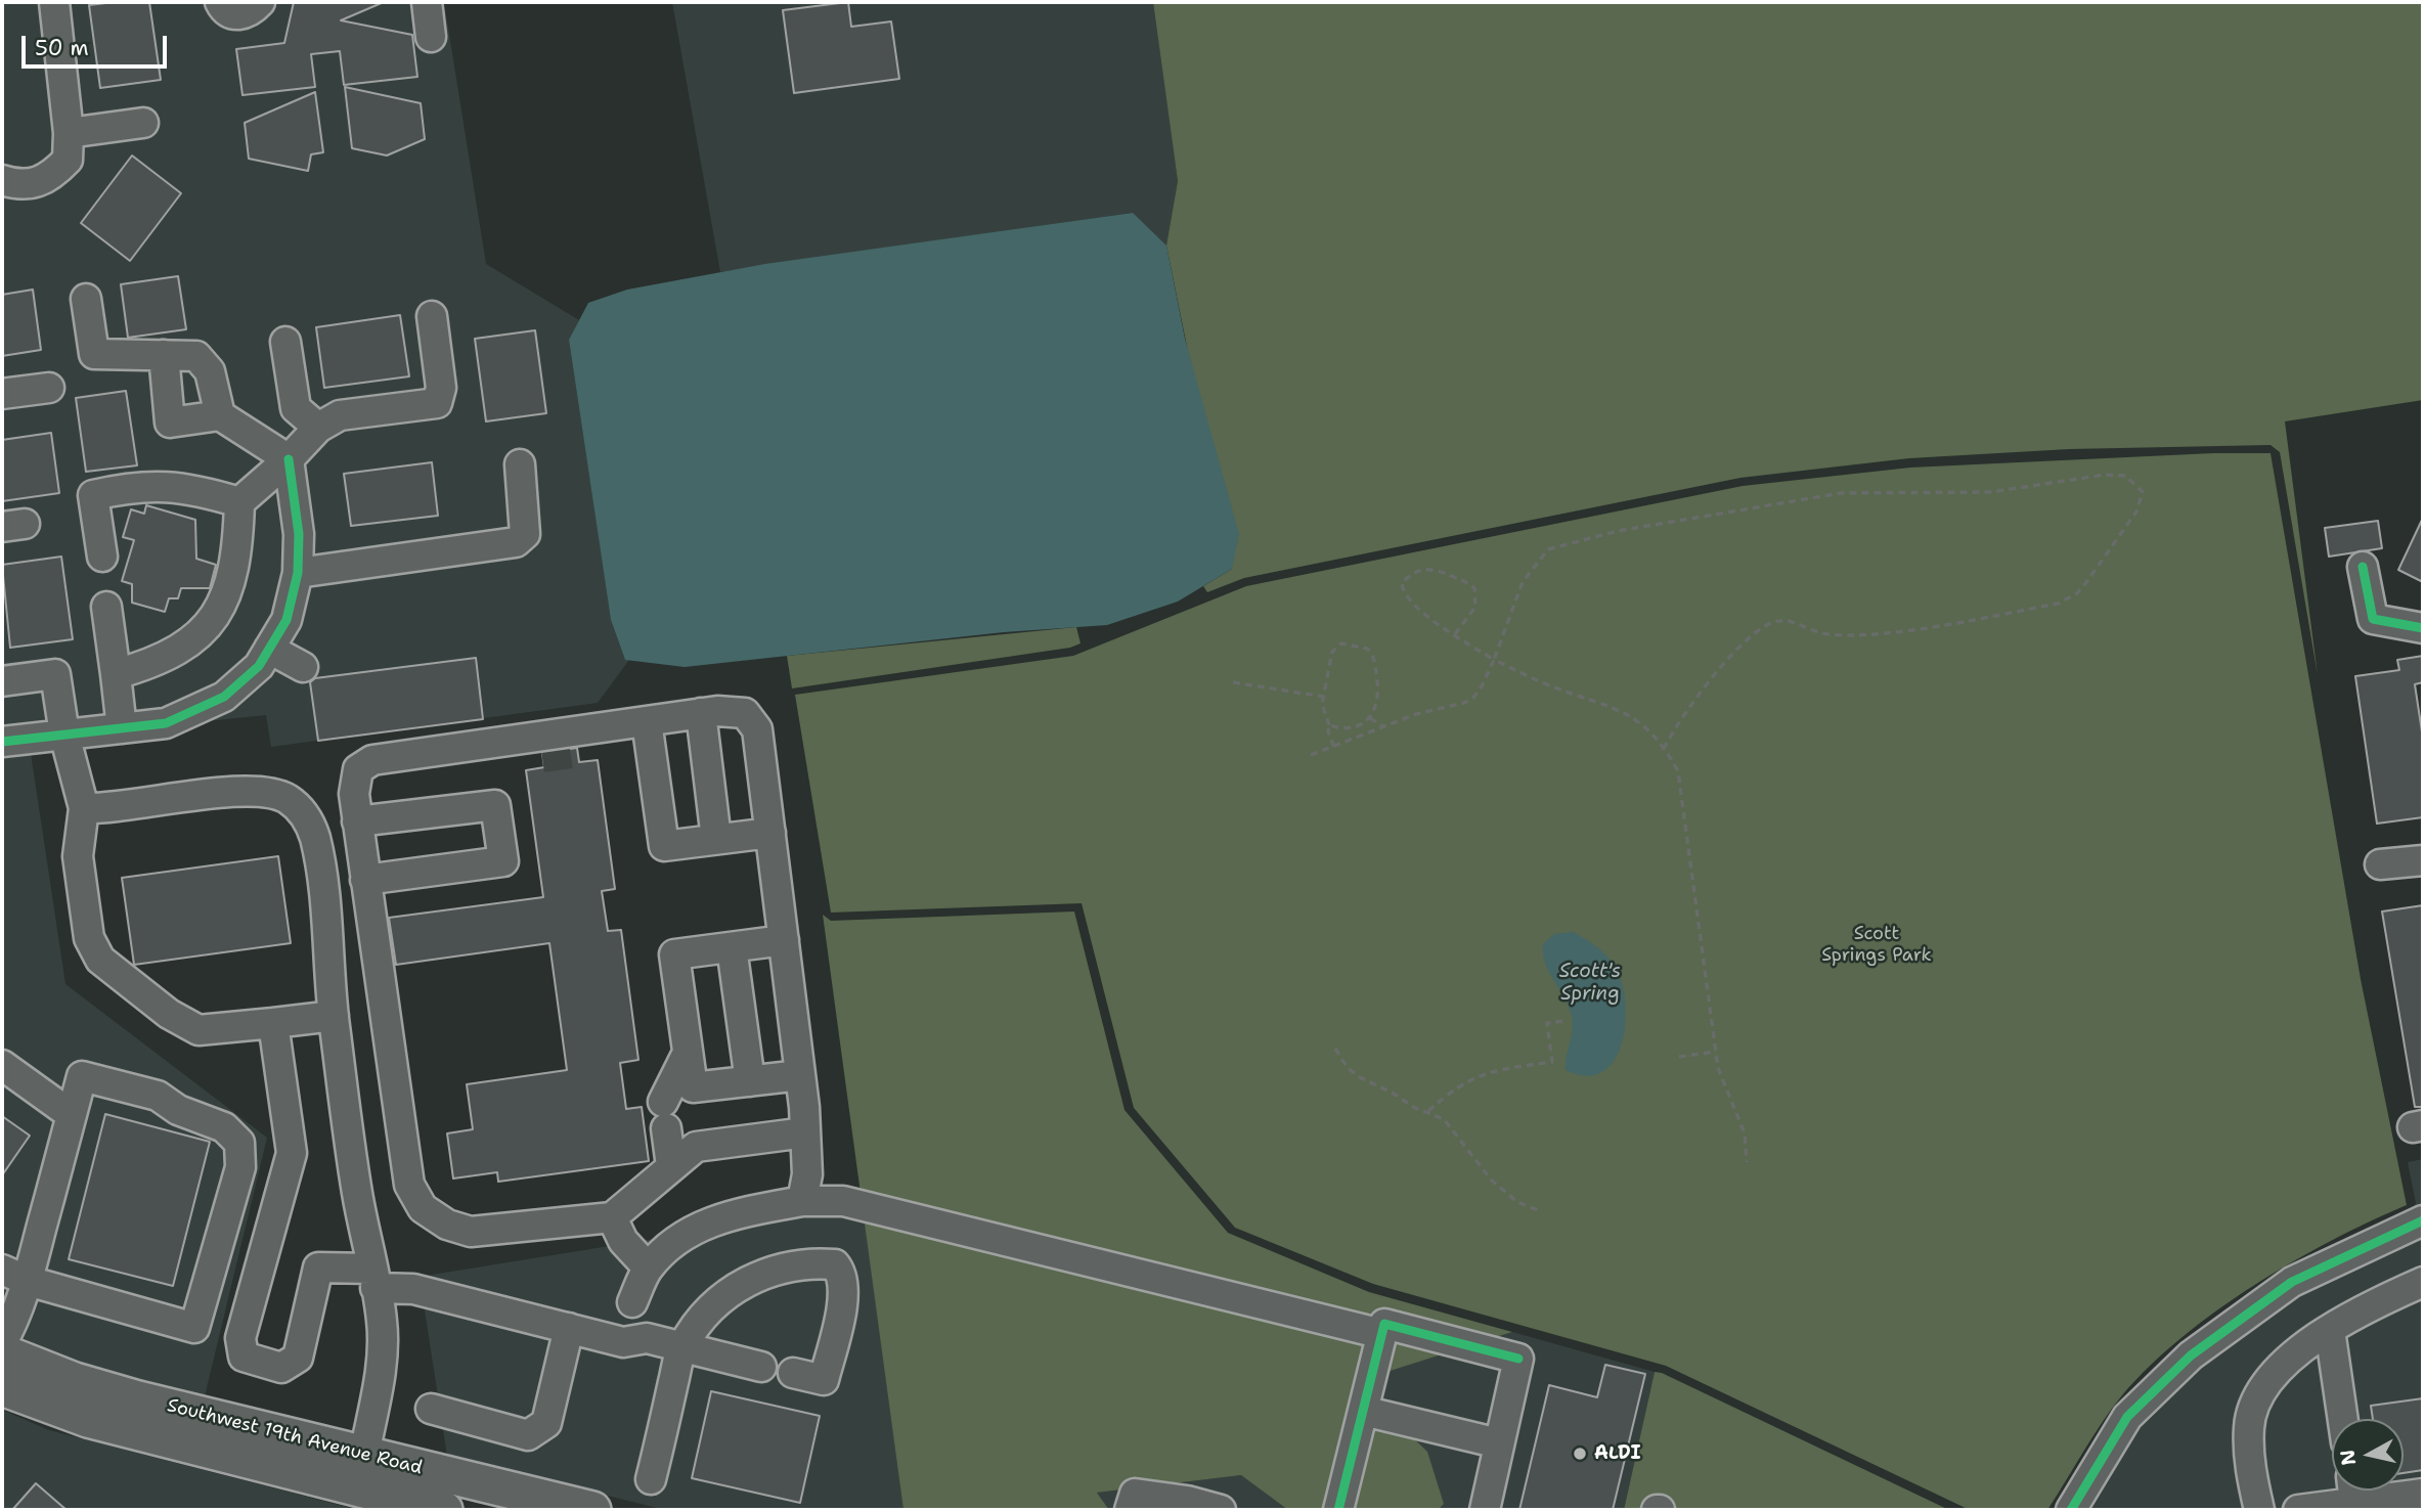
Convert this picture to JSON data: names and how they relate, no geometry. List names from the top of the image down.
{
  "streets": {
    "main road": ["Southwest 19th Avenue Road"]
  },
  "water": ["Scott's Spring"],
  "parks": ["Scott Springs Park"],
  "places": ["ALDI"],
  "scale_bar": "50 m",
  "north": "left"
}
